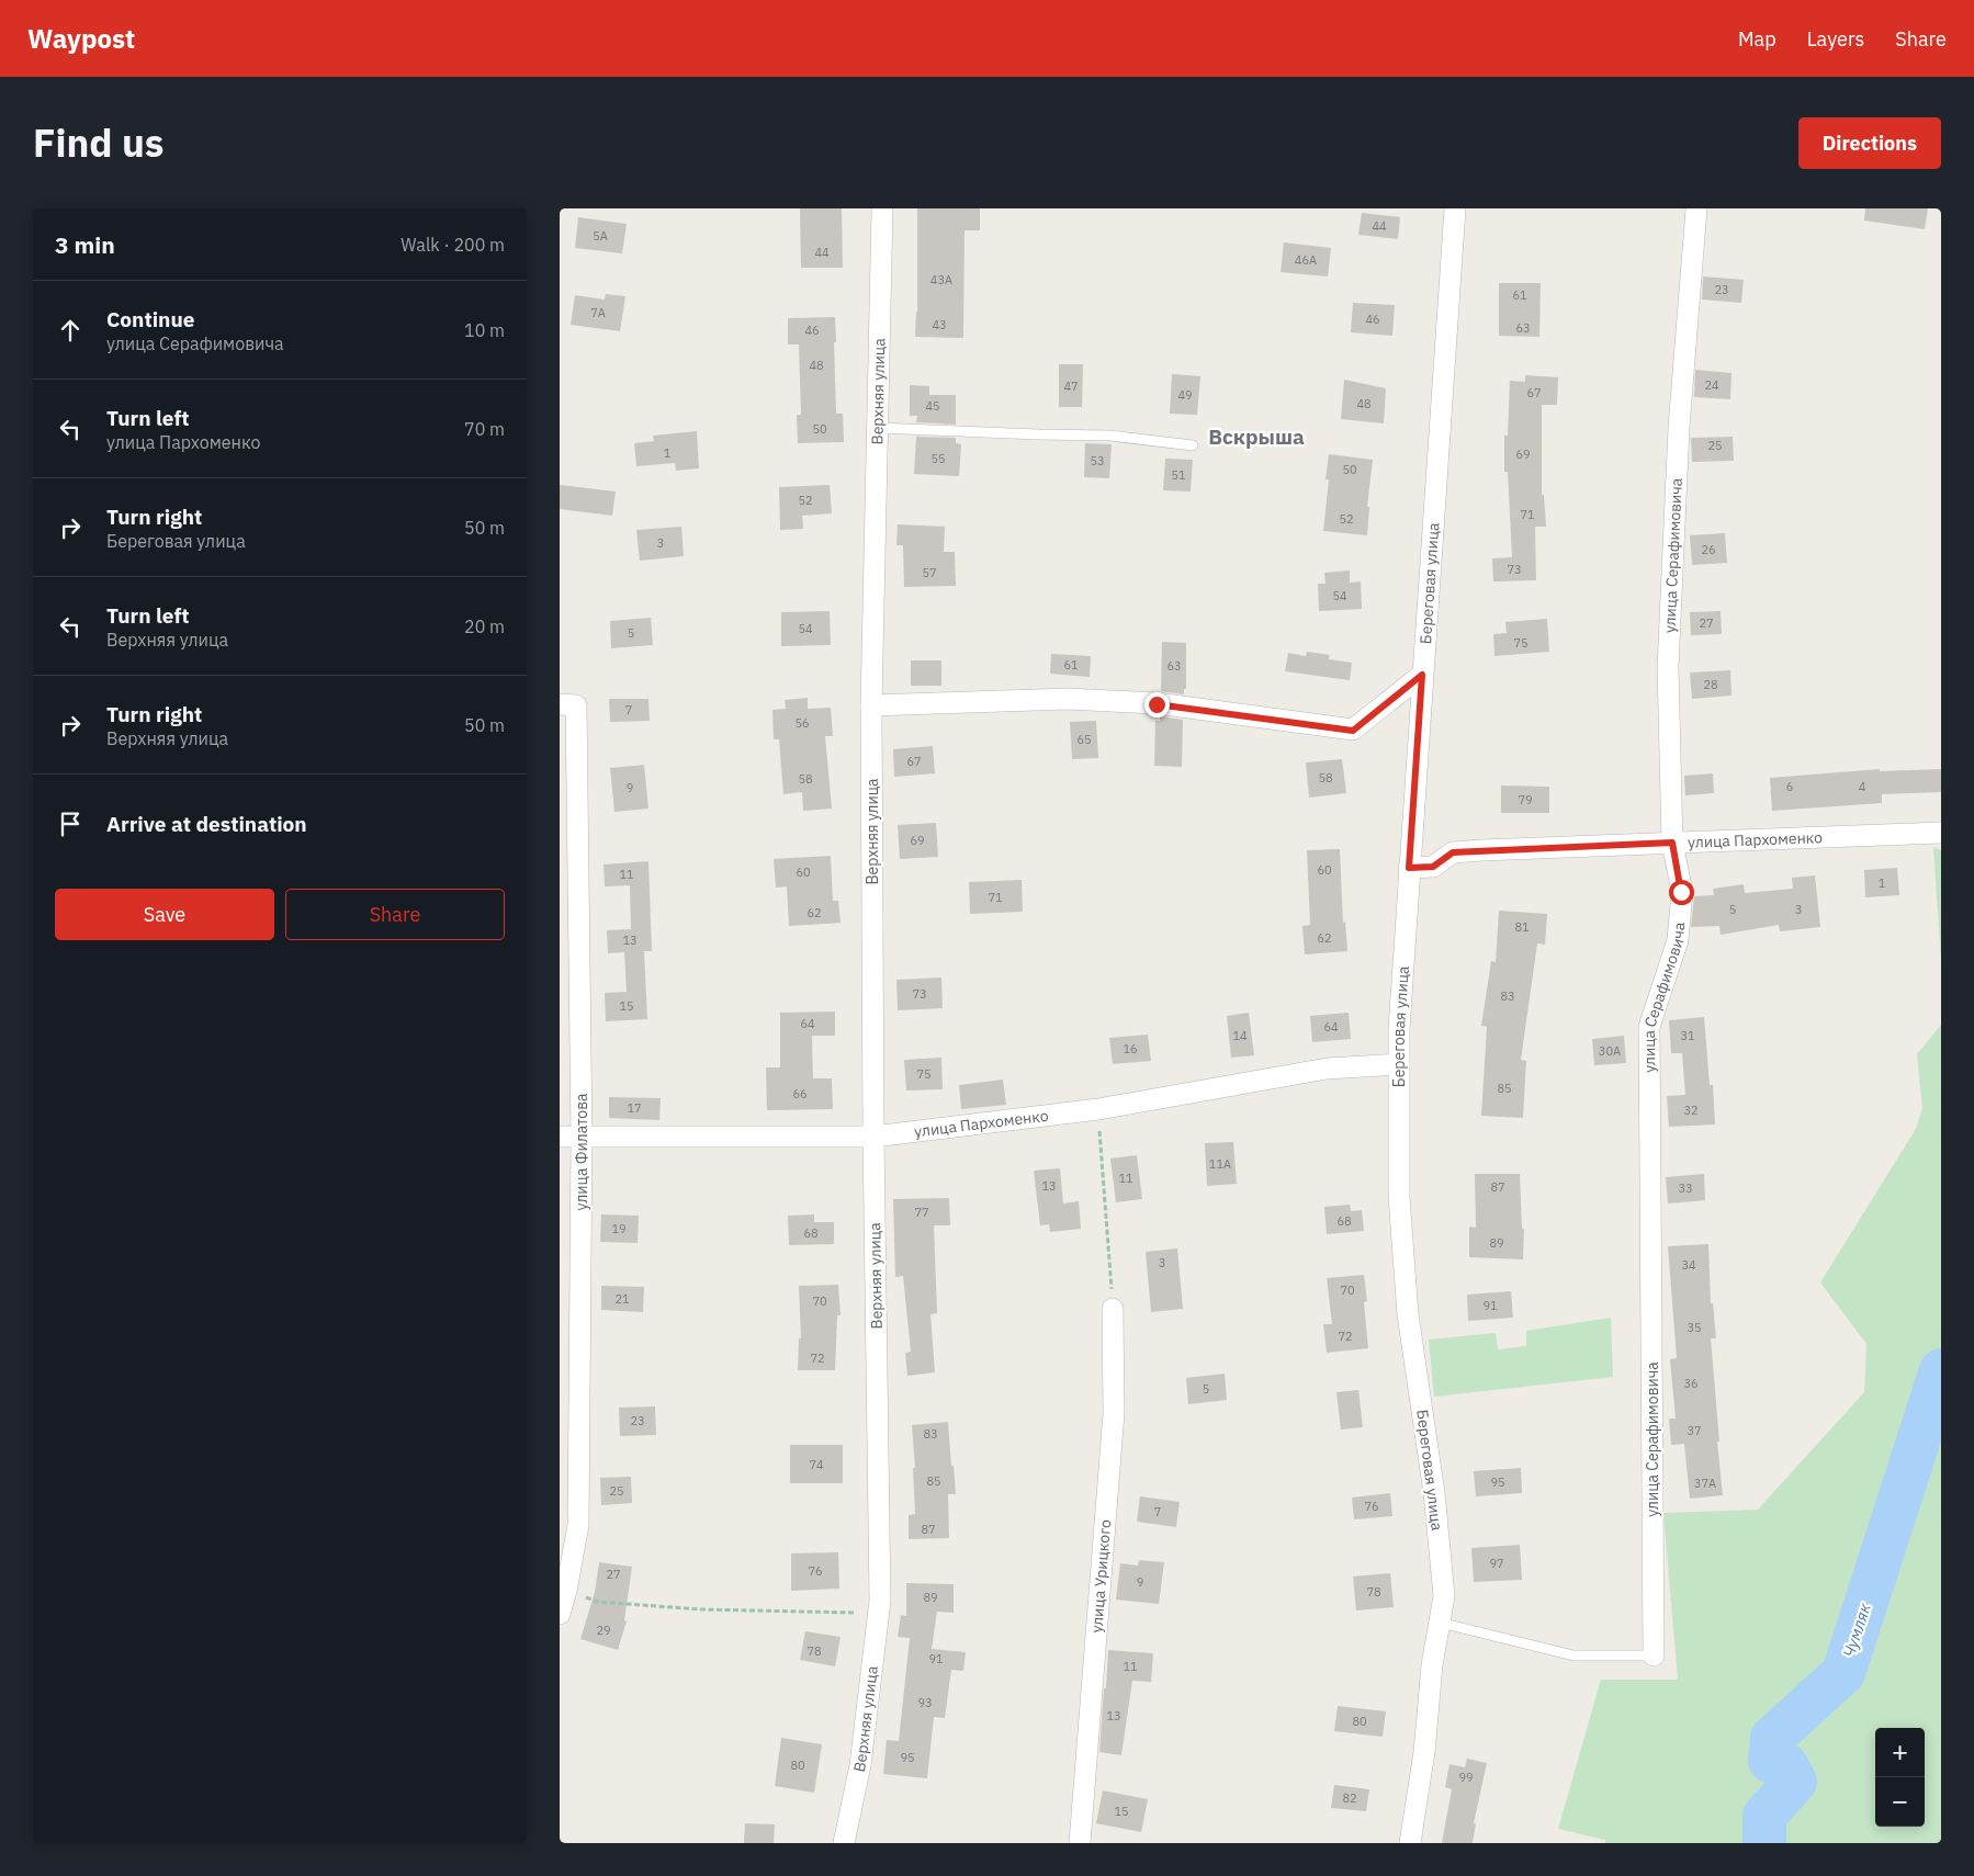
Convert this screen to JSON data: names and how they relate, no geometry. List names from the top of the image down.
{
  "streets": {
    "street": [
      "Верхняя улица",
      "улица Серафимовича",
      "Береговая улица",
      "улица Пархоменко",
      "улица Филатова",
      "улица Урицкого"
    ]
  },
  "crossings": [
    ["Верхняя улица", "улица Пархоменко"],
    ["улица Серафимовича", "улица Пархоменко"],
    ["Береговая улица", "улица Пархоменко"],
    ["улица Пархоменко", "улица Филатова"]
  ],
  "districts": ["Вскрыша"],
  "water": ["Чумляк"],
  "house_numbers": [
    "44",
    "5А",
    "44",
    "46А",
    "43А",
    "23",
    "61",
    "7А",
    "46",
    "43",
    "63",
    "46",
    "48",
    "24",
    "47",
    "67",
    "49",
    "48",
    "45",
    "50",
    "25",
    "1",
    "69",
    "55",
    "53",
    "50",
    "51",
    "52",
    "71",
    "52",
    "3",
    "26",
    "73",
    "57",
    "54",
    "27",
    "54",
    "5",
    "75",
    "61",
    "63",
    "28",
    "7",
    "56",
    "65",
    "67",
    "58",
    "58",
    "6",
    "4",
    "9",
    "79",
    "69",
    "60",
    "60",
    "11",
    "1",
    "71",
    "5",
    "3",
    "62",
    "81",
    "62",
    "13",
    "73",
    "83",
    "15",
    "64",
    "64",
    "14",
    "31",
    "16",
    "30А",
    "75",
    "85",
    "66",
    "17",
    "32",
    "11А",
    "11",
    "13",
    "87",
    "33",
    "77",
    "68",
    "19",
    "68",
    "89",
    "3",
    "34",
    "70",
    "21",
    "70",
    "91",
    "35",
    "72",
    "72",
    "36",
    "5",
    "23",
    "37",
    "83",
    "74",
    "85",
    "95",
    "37А",
    "25",
    "76",
    "7",
    "87",
    "97",
    "76",
    "27",
    "9",
    "78",
    "89",
    "29",
    "78",
    "91",
    "11",
    "93",
    "13",
    "80",
    "95",
    "80",
    "99",
    "82",
    "15"
  ],
  "page": {
    "header": "Waypost",
    "nav": ["Map", "Layers", "Share"],
    "title": "Find us",
    "buttons": [
      "Directions",
      ["Save", "Share"]
    ],
    "heading": ["3 min", "Walk · 200 m"],
    "list": [
      ["Continue", "улица Серафимовича", "10 m"],
      ["Turn left", "улица Пархоменко", "70 m"],
      ["Turn right", "Береговая улица", "50 m"],
      ["Turn left", "Верхняя улица", "20 m"],
      ["Turn right", "Верхняя улица", "50 m"],
      "Arrive at destination"
    ],
    "map_buttons": ["+", "−"]
  }
}
